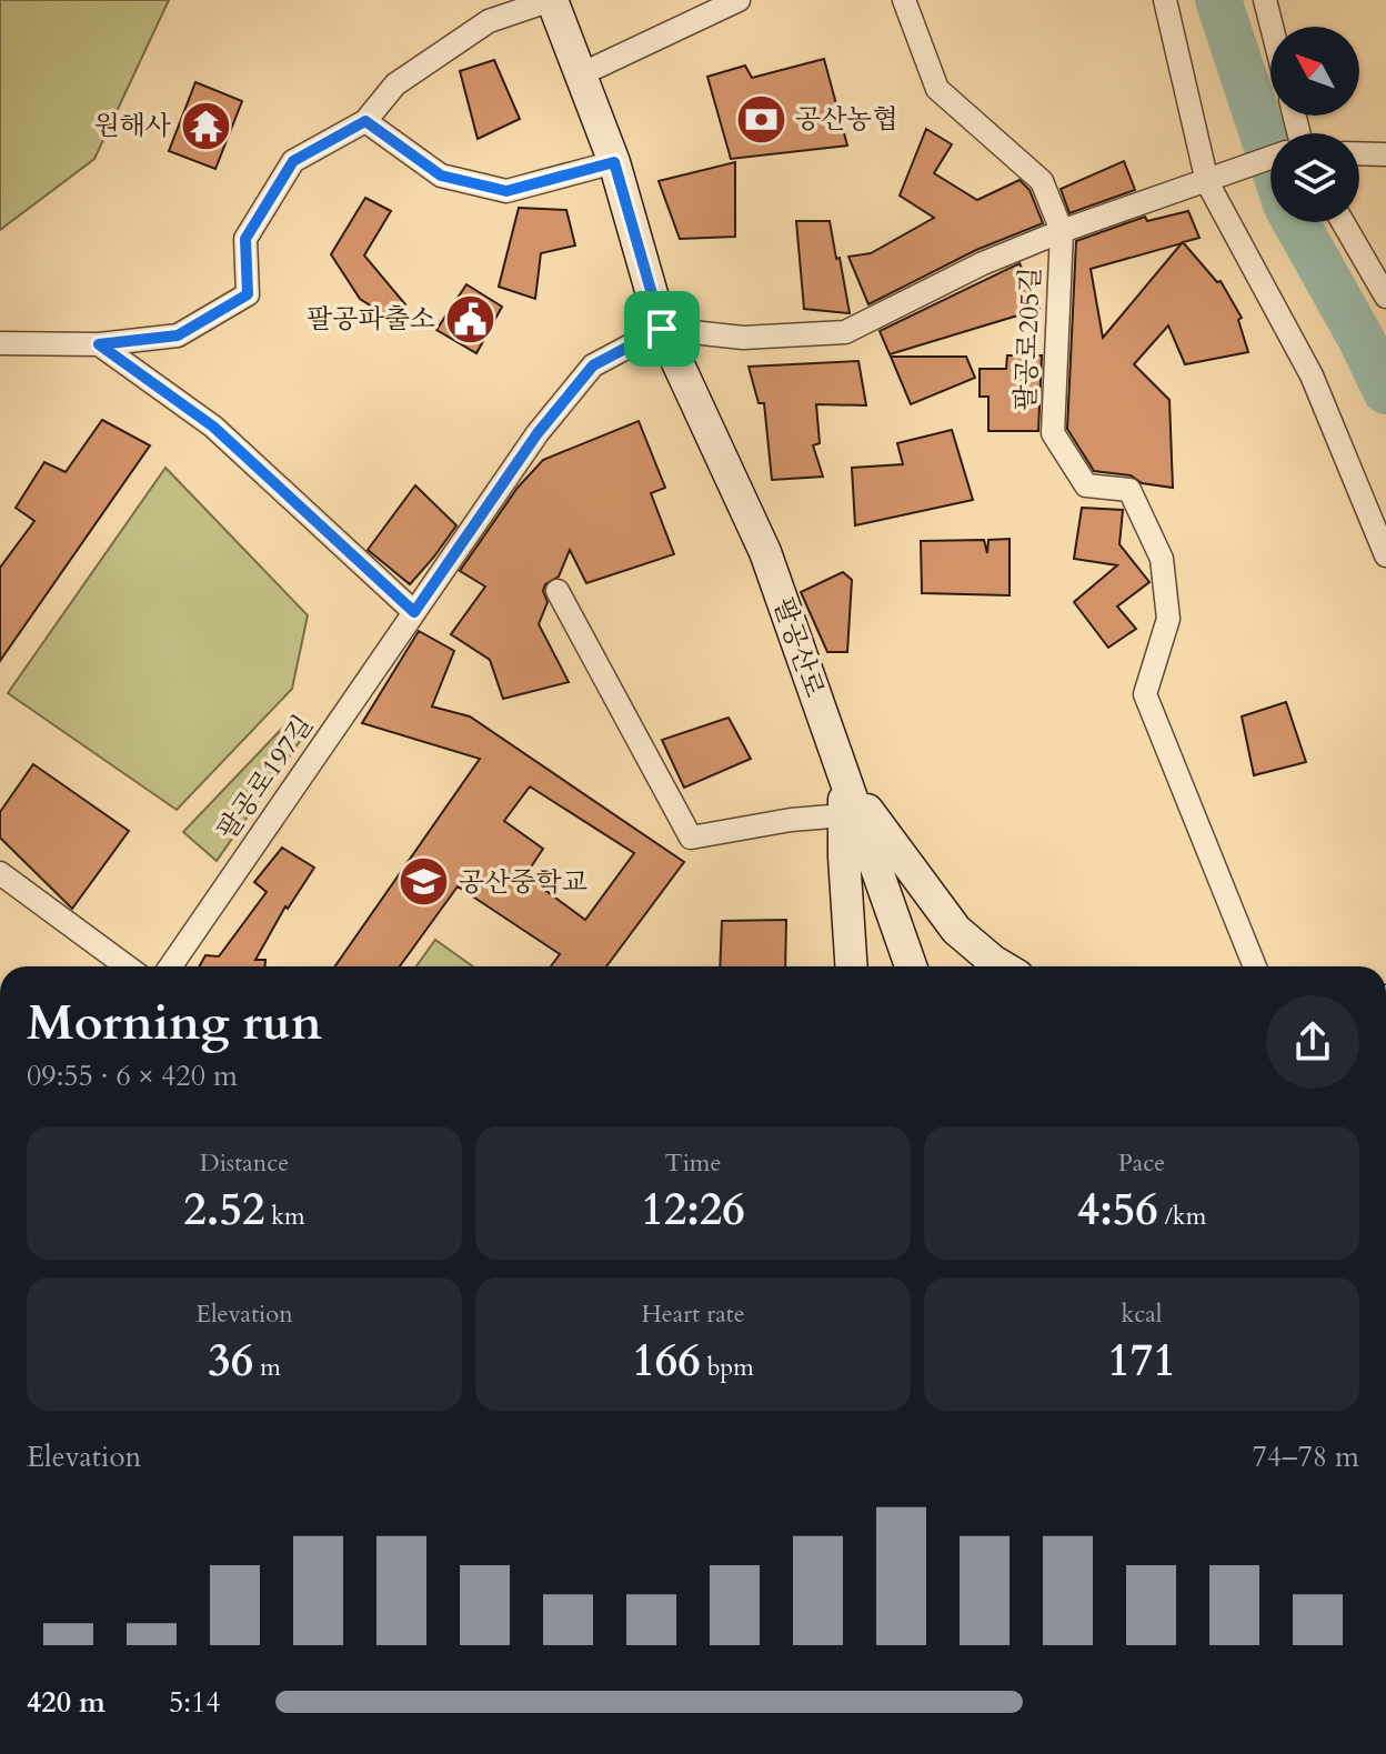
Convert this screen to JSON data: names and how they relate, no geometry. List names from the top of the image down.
{
  "streets": {
    "main road": ["팔공산로"],
    "street": ["팔공로205길", "팔공로197길"]
  },
  "crossings": [
    ["팔공산로", "팔공로197길"]
  ],
  "places": {
    "bank": ["공산농협"],
    "temple": ["원해사"],
    "public building": ["팔공파출소"],
    "school or university": ["공산중학교"]
  },
  "north": "top left",
  "page": {
    "heading": ["Morning run", "09:55 · 6 × 420 m"],
    "stats": [
      ["Distance", "2.52 km"],
      ["Time", "12:26"],
      ["Pace", "4:56 /km"],
      ["Elevation", "36 m"],
      ["Heart rate", "166 bpm"],
      ["kcal", "171"]
    ],
    "chart": ["Elevation", "74–78 m"],
    "list": [
      {
        "name": "420 m",
        "note": "5:14"
      }
    ]
  }
}
